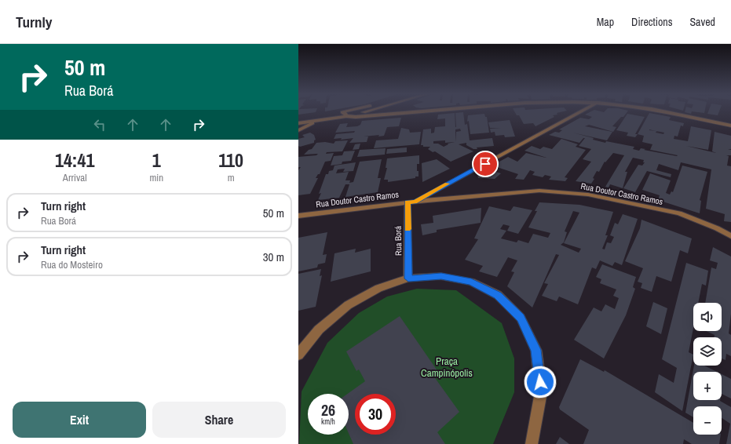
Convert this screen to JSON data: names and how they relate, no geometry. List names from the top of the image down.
{
  "streets": {
    "street": ["Rua Doutor Castro Ramos", "Rua Borá"]
  },
  "crossings": [
    ["Rua Doutor Castro Ramos", "Rua Borá"]
  ],
  "parks": ["Praça Campinópolis"],
  "page": {
    "header": "Turnly",
    "nav": ["Map", "Directions", "Saved"],
    "turn": ["50 m", "Rua Borá"],
    "eta": [
      "14:41",
      "Arrival",
      "1",
      "min",
      "110",
      "m"
    ],
    "list": [
      {
        "name": "Turn right",
        "note": "Rua Borá",
        "value": "50 m"
      },
      {
        "name": "Turn right",
        "note": "Rua do Mosteiro",
        "value": "30 m"
      }
    ],
    "map_buttons": ["+", "−"],
    "speed": "26 km/h",
    "limit": "30",
    "buttons": ["Exit", "Share"]
  }
}
